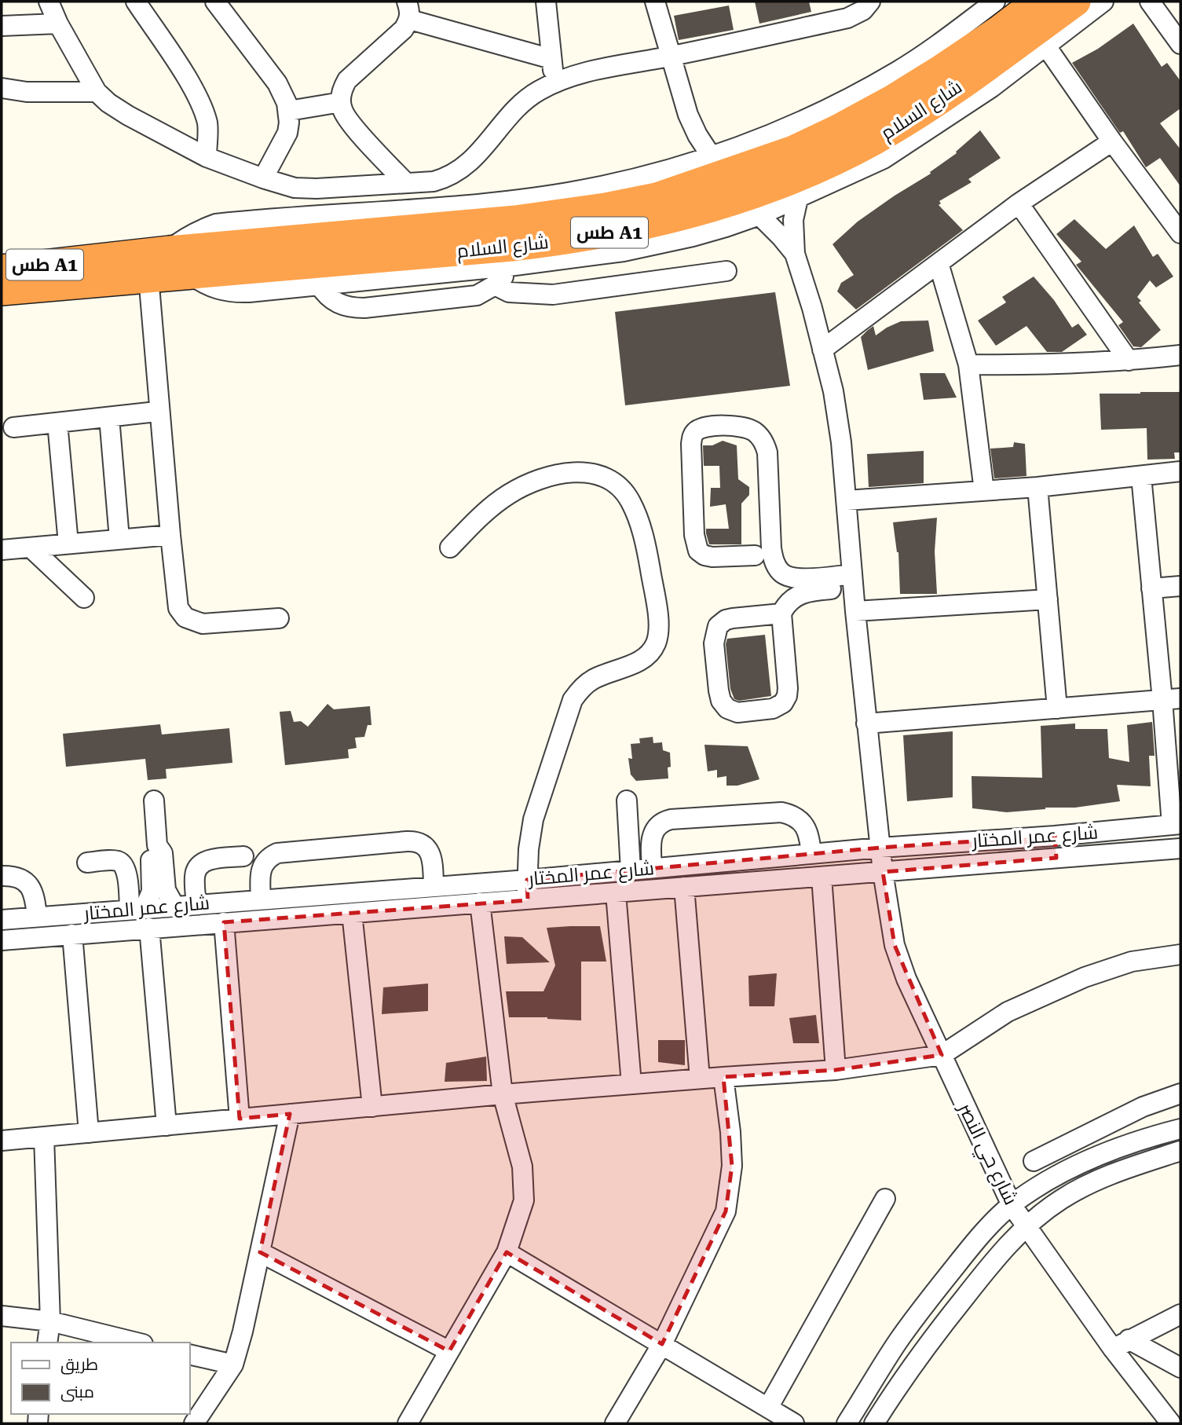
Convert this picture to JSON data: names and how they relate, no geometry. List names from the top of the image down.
{
  "streets": {
    "highway": ["شارع السلام", "طس A1"],
    "street": ["شارع عمر المختار", "شارع حي النصر"]
  },
  "crossings": [
    ["شارع عمر المختار", "شارع حي النصر"]
  ],
  "legend": ["طريق", "مبنى"]
}
